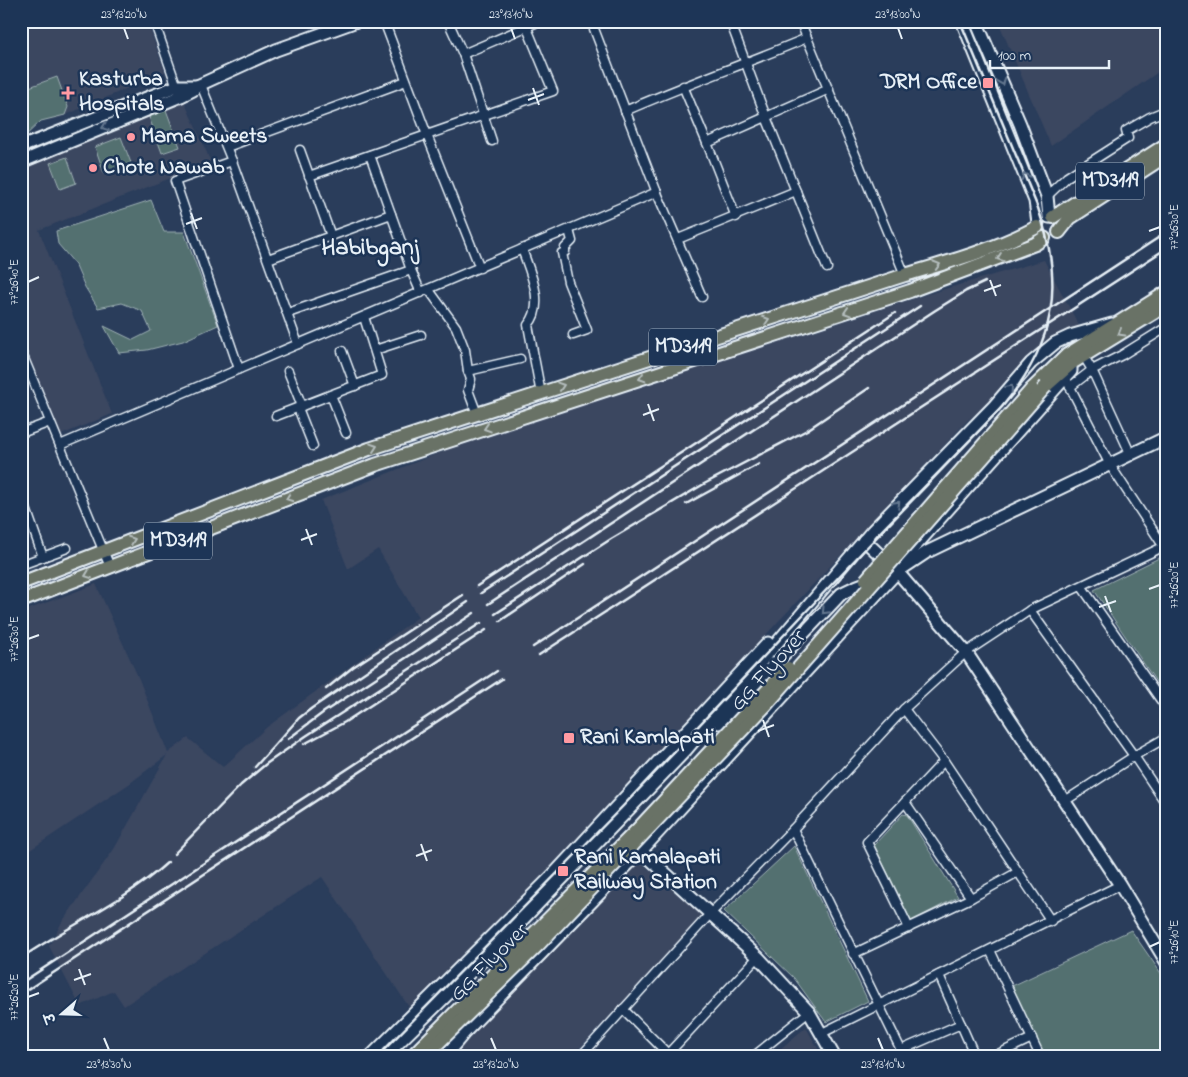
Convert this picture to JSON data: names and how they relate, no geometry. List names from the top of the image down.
{
  "streets": {
    "main road": ["MD3119", "GG Flyover"]
  },
  "districts": ["Habibganj"],
  "places": {
    "transit": ["DRM Office", "Rani Kamlapati", "Rani Kamalapati Railway Station"],
    "health": ["Kasturba Hospitals"],
    "other": ["Mama Sweets", "Chote Nawab"]
  },
  "scale_bar": "100 m",
  "north": "left",
  "coordinates": [
    "23°13'20\"N",
    "23°13'10\"N",
    "23°13'00\"N",
    "77°26'30\"E",
    "77°26'40\"E",
    "77°26'20\"E",
    "77°26'10\"E",
    "23°13'30\"N"
  ]
}
